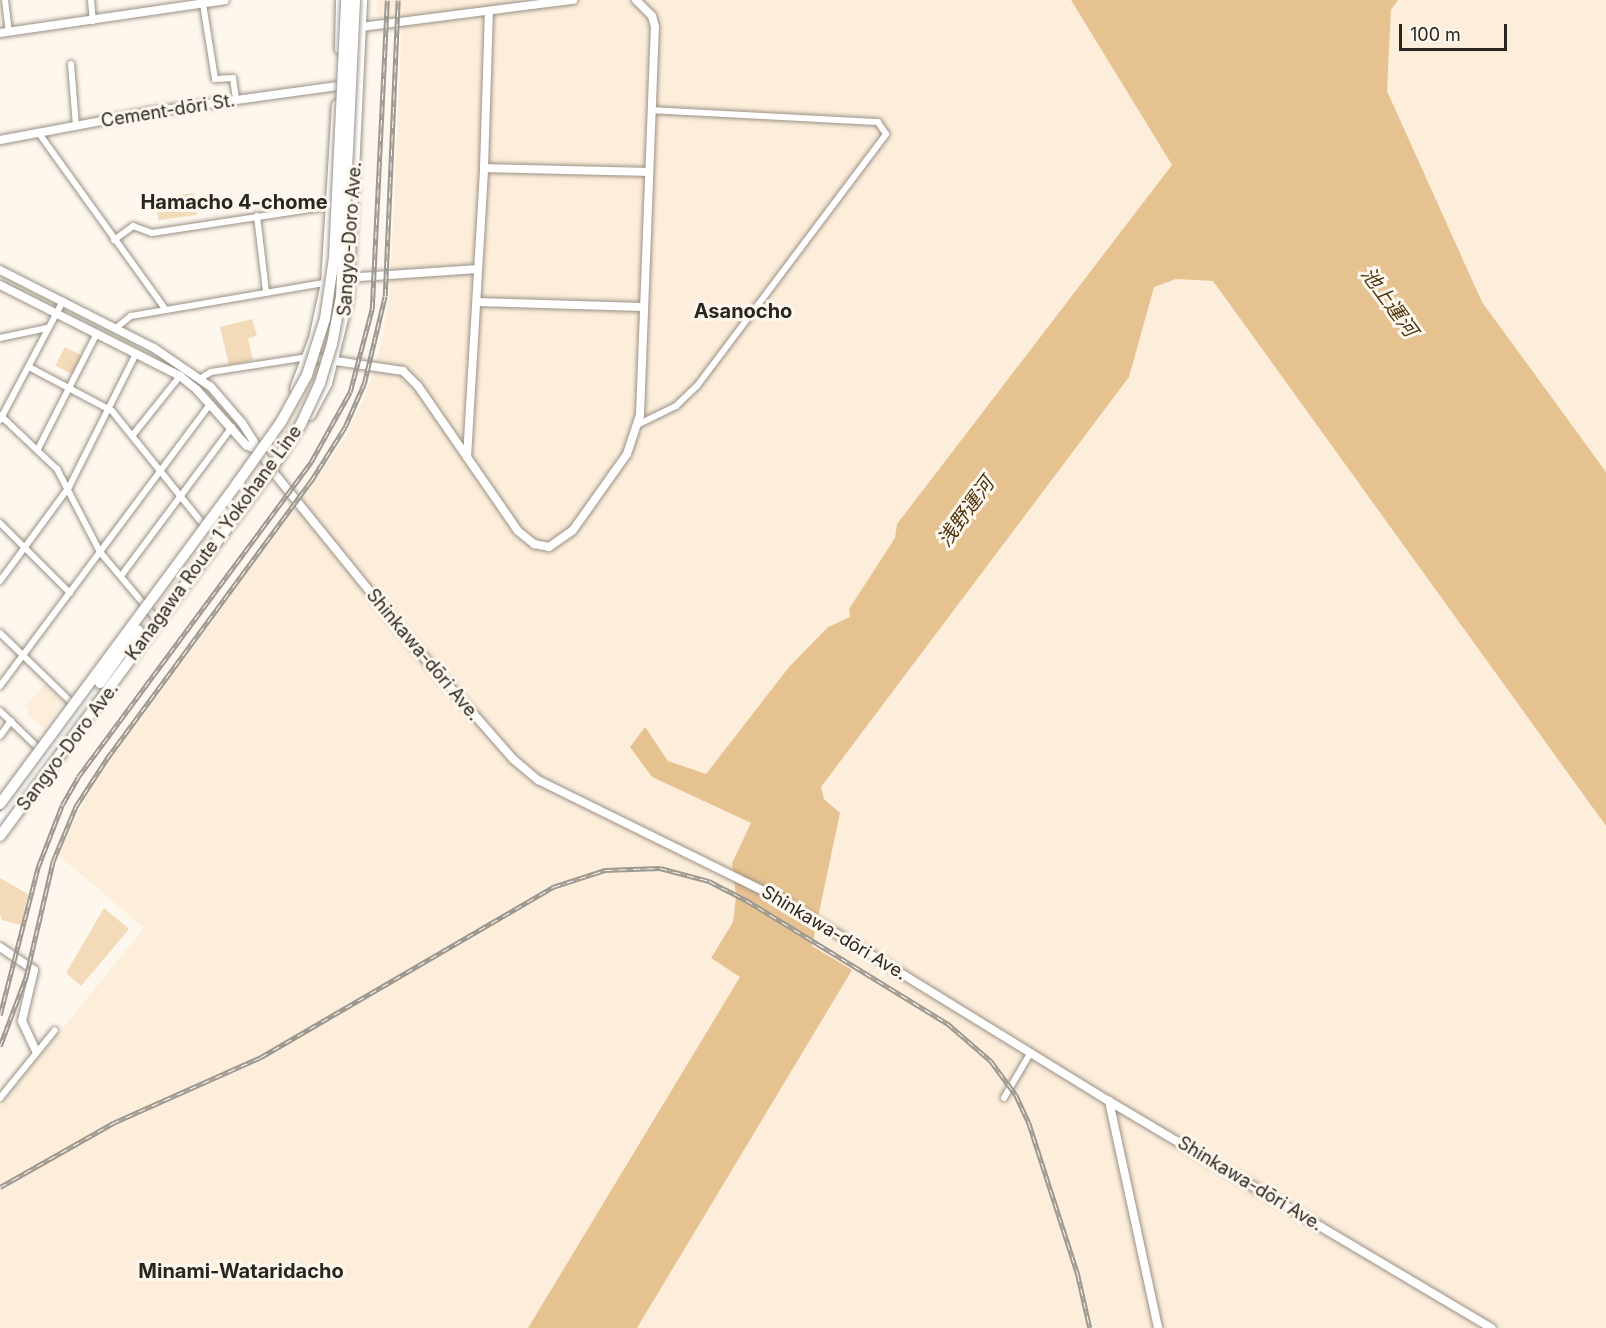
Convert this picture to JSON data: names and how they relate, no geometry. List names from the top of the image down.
{
  "streets": {
    "highway": ["Kanagawa Route 1 Yokohane Line"],
    "main road": ["Sangyo-Doro Ave.", "Shinkawa-dōri Ave."],
    "street": ["Cement-dōri St."]
  },
  "crossings": [
    ["Cement-dōri St.", "Sangyo-Doro Ave."],
    ["Sangyo-Doro Ave.", "Kanagawa Route 1 Yokohane Line"],
    ["Sangyo-Doro Ave.", "Shinkawa-dōri Ave."]
  ],
  "districts": ["Hamacho 4-chome", "Asanocho", "Minami-Wataridacho"],
  "water": ["池上運河", "浅野運河"],
  "scale_bar": "100 m"
}
